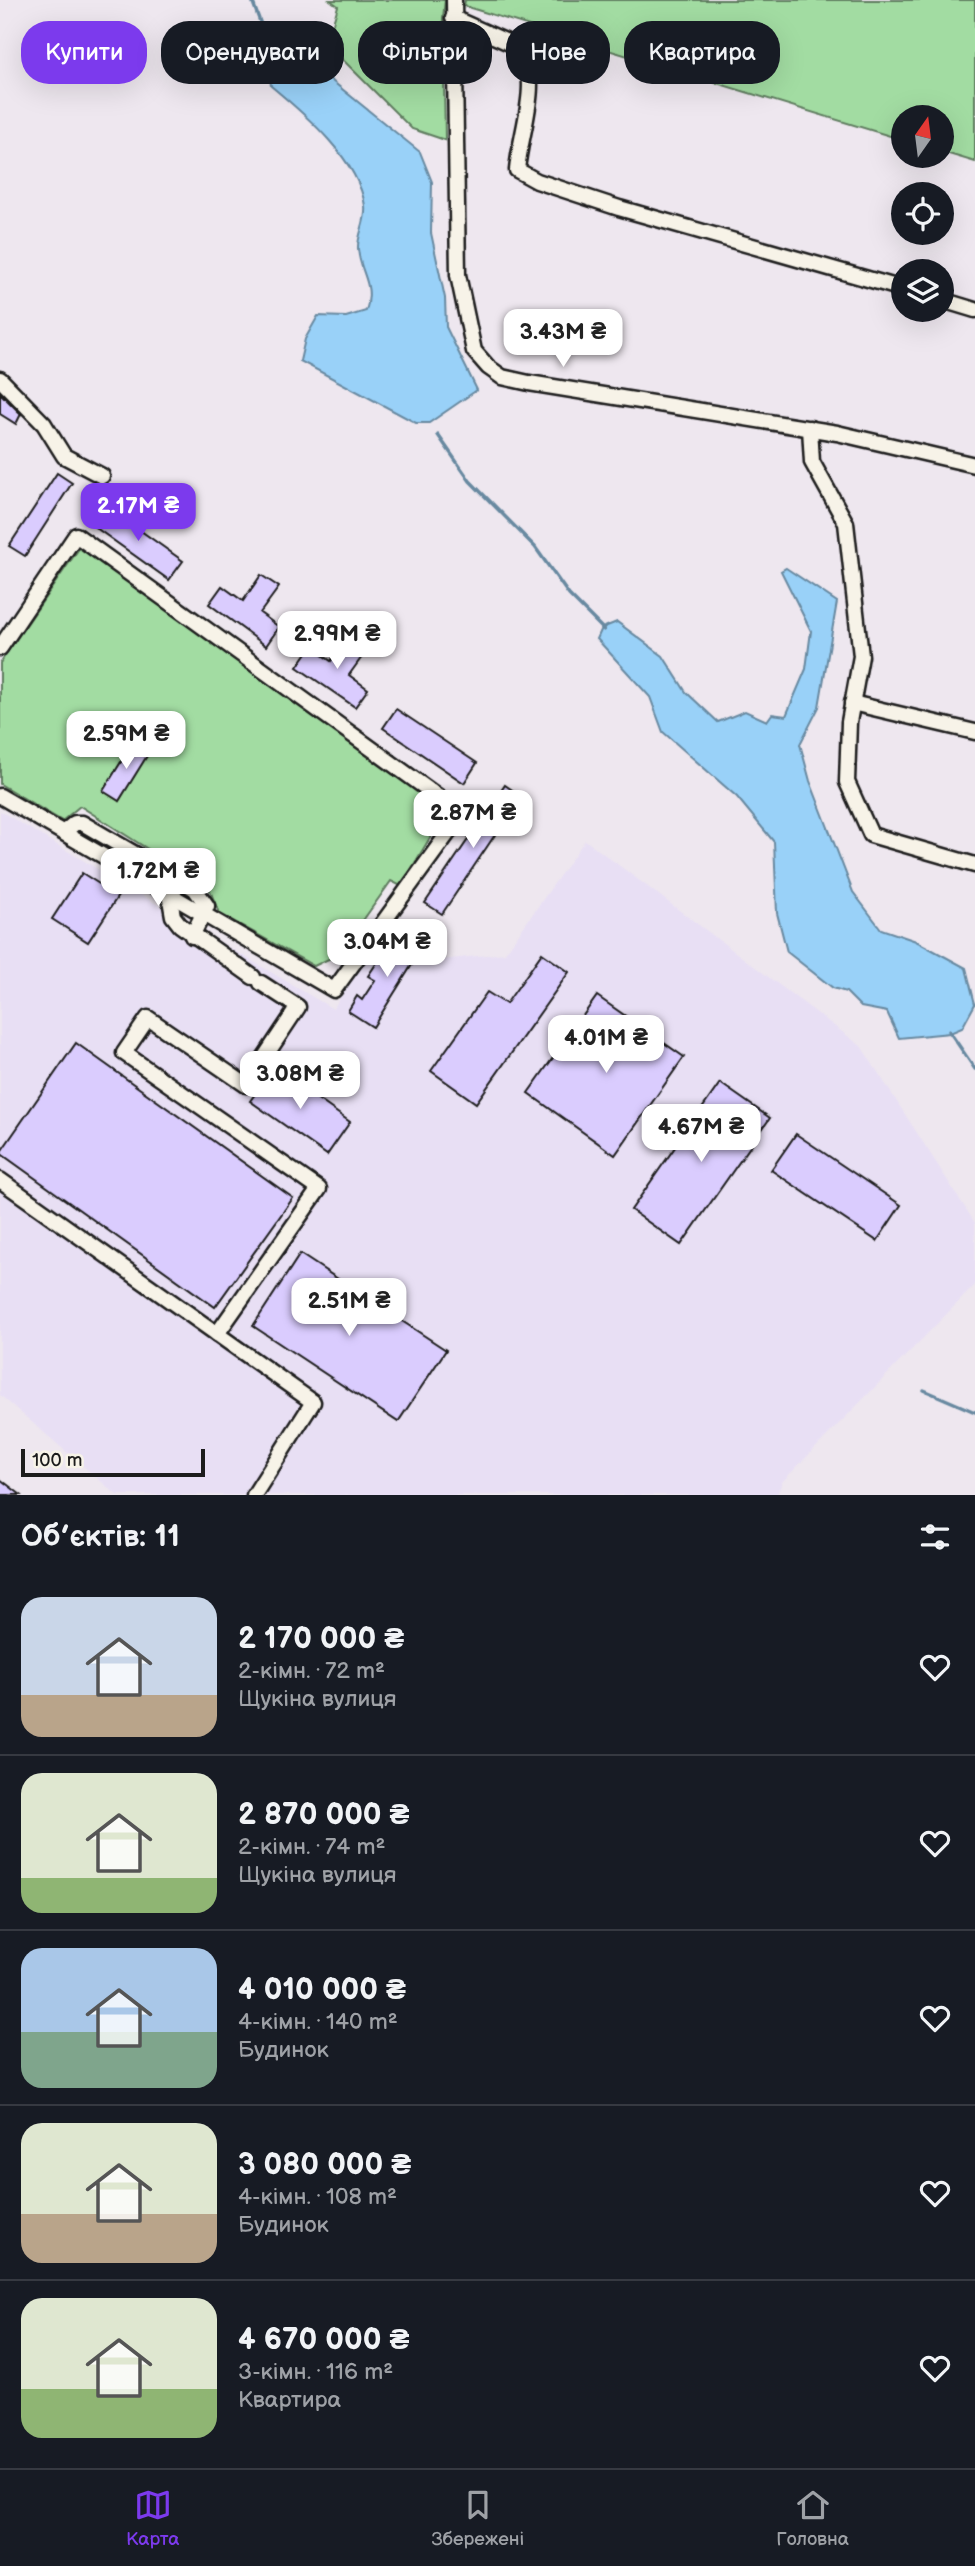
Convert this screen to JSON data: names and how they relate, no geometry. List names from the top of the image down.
{
  "scale_bar": "100 m",
  "north": "top",
  "page": {
    "chip": [
      "Купити",
      "Орендувати",
      "Фільтри",
      "Нове",
      "Квартира"
    ],
    "price": [
      "3.43M ₴",
      "2.17M ₴",
      "2.99M ₴",
      "2.59M ₴",
      "2.87M ₴",
      "1.72M ₴",
      "3.04M ₴",
      "4.01M ₴",
      "3.08M ₴",
      "4.67M ₴",
      "2.51M ₴"
    ],
    "scale": "100 m",
    "heading": "Об’єктів: 11",
    "list": [
      {
        "name": "2 170 000 ₴",
        "note": "2-кімн. · 72 m² · Щукіна вулиця"
      },
      {
        "name": "2 870 000 ₴",
        "note": "2-кімн. · 74 m² · Щукіна вулиця"
      },
      {
        "name": "4 010 000 ₴",
        "note": "4-кімн. · 140 m² · Будинок"
      },
      {
        "name": "3 080 000 ₴",
        "note": "4-кімн. · 108 m² · Будинок"
      },
      {
        "name": "4 670 000 ₴",
        "note": "3-кімн. · 116 m² · Квартира"
      }
    ],
    "tabs": ["Карта", "Збережені", "Головна"]
  }
}
